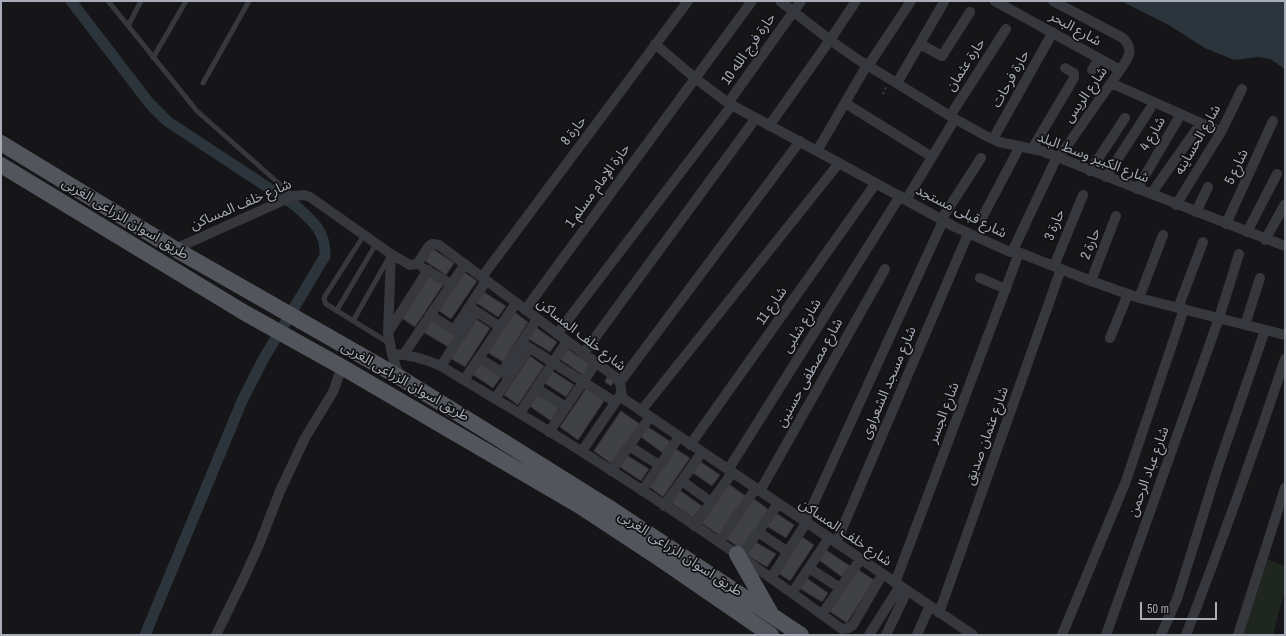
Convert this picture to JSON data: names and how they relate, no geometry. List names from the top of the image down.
{
  "streets": {
    "main road": ["طريق اسوان الزراعى الغربى"],
    "street": [
      "شارع البحر",
      "حارة فرج الله 10",
      "حارة عثمان",
      "حارة فرحات",
      "شارع الريس",
      "حارة 8",
      "شارع 4",
      "شارع الحساينه",
      "شارع الكبير وسط البلد",
      "شارع 5",
      "حارة الإمام مسلم 1",
      "شارع خلف المساكن",
      "شارع قبلى مستجد",
      "حارة 3",
      "حارة 2",
      "شارع 11",
      "شارع شلبى",
      "شارع مصطفى حسنين",
      "شارع مسجد الشعراوى",
      "شارع الجسر",
      "شارع عثمان صديق",
      "شارع عباد الرحمن"
    ]
  },
  "crossings": [
    ["شارع البحر", "حارة فرحات"],
    ["شارع البحر", "شارع الريس"],
    ["حارة فرج الله 10", "شارع الكبير وسط البلد"],
    ["حارة فرج الله 10", "شارع خلف المساكن"],
    ["حارة فرج الله 10", "شارع قبلى مستجد"],
    ["حارة عثمان", "شارع الكبير وسط البلد"],
    ["حارة عثمان", "شارع قبلى مستجد"],
    ["حارة عثمان", "شارع شلبى"],
    ["حارة فرحات", "شارع الكبير وسط البلد"],
    ["شارع الريس", "شارع الكبير وسط البلد"],
    ["شارع الريس", "شارع قبلى مستجد"],
    ["شارع الريس", "شارع الجسر"],
    ["حارة 8", "شارع خلف المساكن"],
    ["حارة 8", "شارع قبلى مستجد"],
    ["شارع 4", "شارع الكبير وسط البلد"],
    ["شارع الحساينه", "شارع الكبير وسط البلد"],
    ["شارع الكبير وسط البلد", "شارع 5"],
    ["حارة الإمام مسلم 1", "شارع خلف المساكن"],
    ["حارة الإمام مسلم 1", "شارع قبلى مستجد"],
    ["شارع خلف المساكن", "طريق اسوان الزراعى الغربى"],
    ["شارع خلف المساكن", "شارع 11"],
    ["شارع خلف المساكن", "شارع شلبى"],
    ["شارع خلف المساكن", "شارع مصطفى حسنين"],
    ["شارع خلف المساكن", "شارع مسجد الشعراوى"],
    ["شارع خلف المساكن", "شارع الجسر"],
    ["شارع خلف المساكن", "شارع عثمان صديق"],
    ["شارع قبلى مستجد", "حارة 3"],
    ["شارع قبلى مستجد", "حارة 2"],
    ["شارع قبلى مستجد", "شارع 11"],
    ["شارع قبلى مستجد", "شارع شلبى"],
    ["شارع قبلى مستجد", "شارع مسجد الشعراوى"],
    ["شارع قبلى مستجد", "شارع الجسر"],
    ["شارع قبلى مستجد", "شارع عثمان صديق"],
    ["شارع قبلى مستجد", "شارع عباد الرحمن"],
    ["حارة 3", "شارع عثمان صديق"]
  ],
  "scale_bar": "50 m"
}
